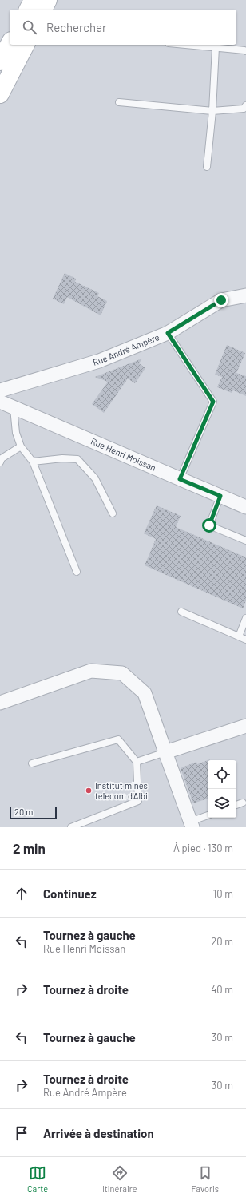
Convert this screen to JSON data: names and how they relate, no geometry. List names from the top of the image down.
{
  "streets": {
    "street": ["Rue André Ampère", "Rue Henri Moissan"]
  },
  "places": ["Institut mines telecom d'Albi"],
  "scale_bar": "20 m",
  "page": {
    "search": "Rechercher",
    "scale": "20 m",
    "heading": ["2 min", "À pied · 130 m"],
    "list": [
      ["Continuez", "10 m"],
      ["Tournez à gauche", "Rue Henri Moissan", "20 m"],
      ["Tournez à droite", "40 m"],
      ["Tournez à gauche", "30 m"],
      ["Tournez à droite", "Rue André Ampère", "30 m"],
      "Arrivée à destination"
    ],
    "nav": ["Carte", "Itinéraire", "Favoris"]
  }
}
